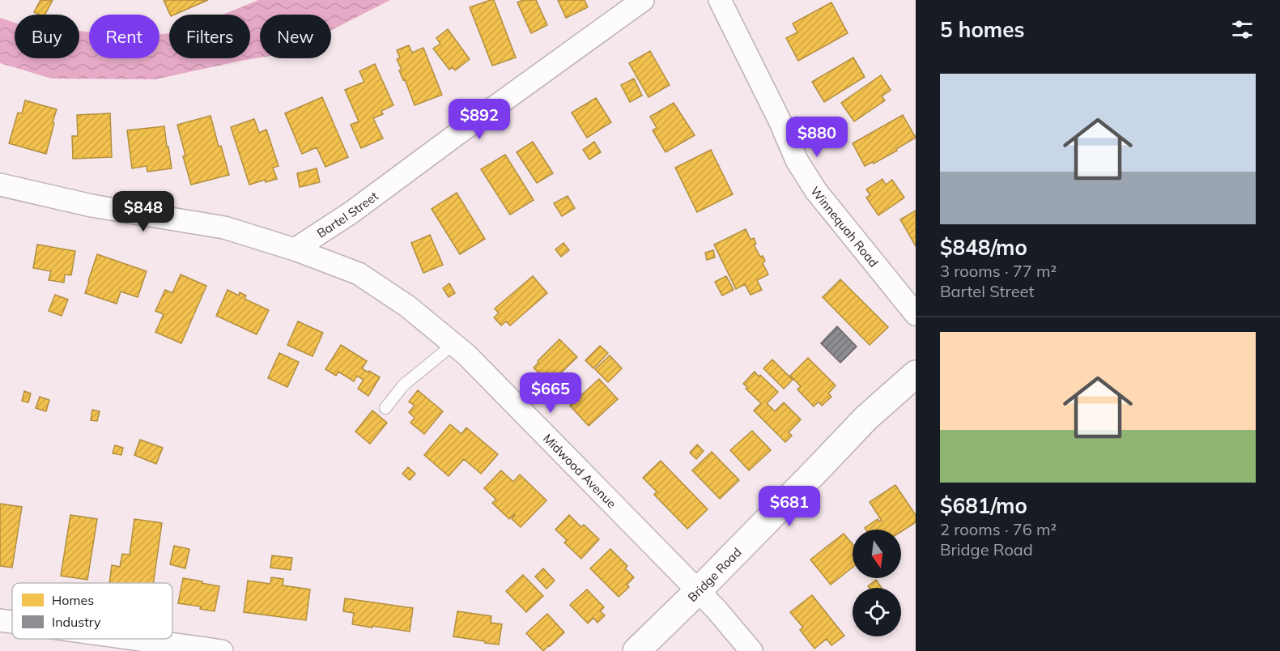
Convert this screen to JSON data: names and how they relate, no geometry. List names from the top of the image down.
{
  "streets": {
    "street": [
      "Bartel Street",
      "Winnequah Road",
      "Midwood Avenue",
      "Bridge Road"
    ]
  },
  "crossings": [
    ["Bartel Street", "Midwood Avenue"],
    ["Midwood Avenue", "Bridge Road"]
  ],
  "legend": ["Homes", "Industry"],
  "north": "bottom",
  "page": {
    "heading": "5 homes",
    "chip": [
      "Buy",
      "Rent",
      "Filters",
      "New"
    ],
    "list": [
      {
        "name": "$848/mo",
        "note": "3 rooms · 77 m² · Bartel Street"
      },
      {
        "name": "$681/mo",
        "note": "2 rooms · 76 m² · Bridge Road"
      }
    ],
    "price": [
      "$892",
      "$880",
      "$848",
      "$665",
      "$681"
    ]
  }
}
